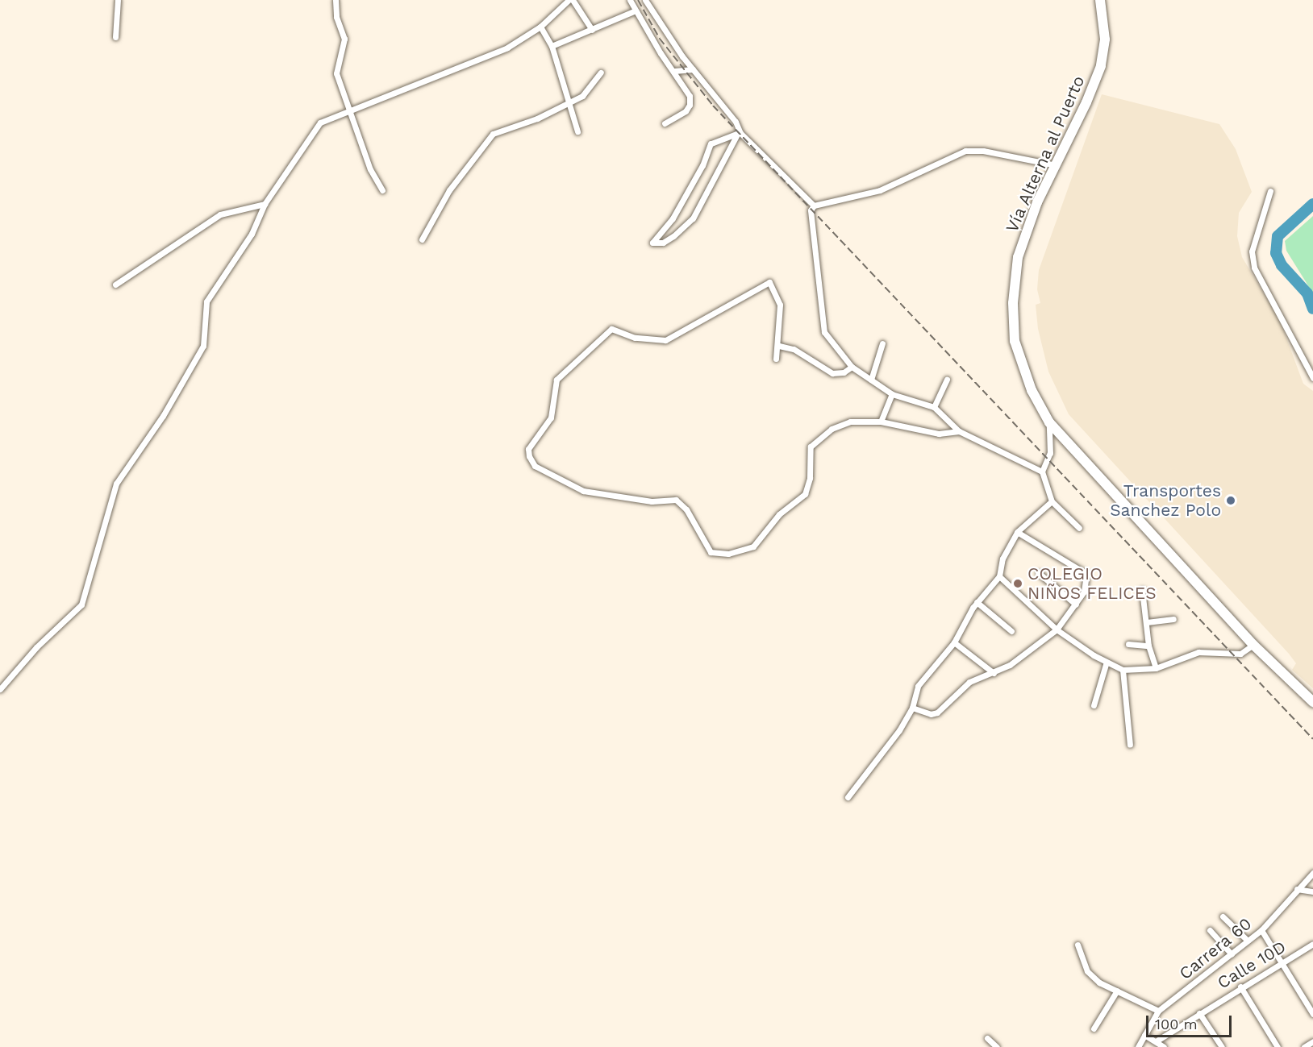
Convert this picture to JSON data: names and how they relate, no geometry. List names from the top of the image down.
{
  "streets": {
    "main road": ["Vía Alterna al Puerto"],
    "street": ["Carrera 60", "Calle 10D"]
  },
  "places": ["Transportes Sanchez Polo", "COLEGIO NIÑOS FELICES"],
  "scale_bar": "100 m"
}
